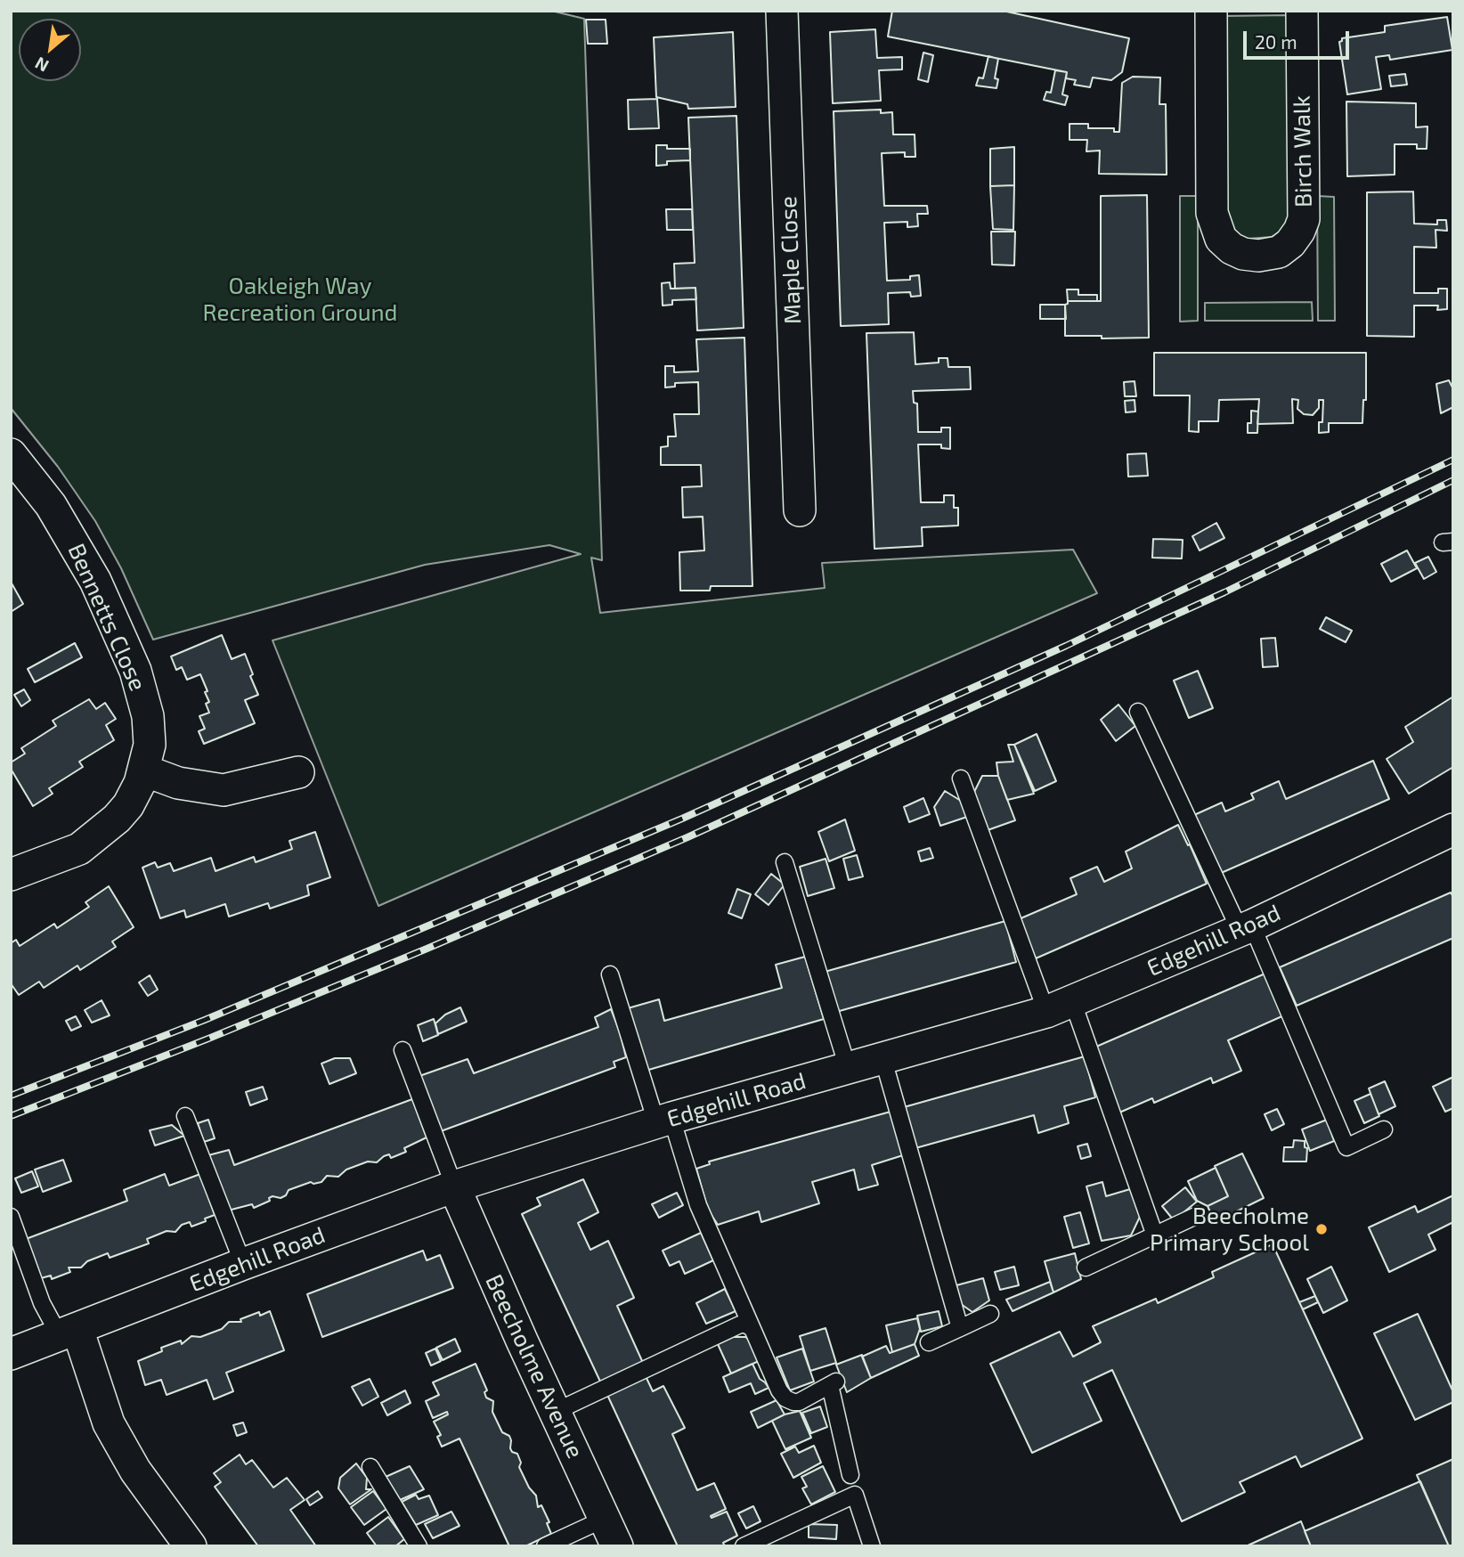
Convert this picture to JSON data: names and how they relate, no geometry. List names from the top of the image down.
{
  "streets": {
    "street": [
      "Birch Walk",
      "Maple Close",
      "Bennetts Close",
      "Edgehill Road",
      "Beecholme Avenue"
    ]
  },
  "crossings": [
    ["Edgehill Road", "Beecholme Avenue"]
  ],
  "parks": ["Oakleigh Way Recreation Ground"],
  "places": ["Beecholme Primary School"],
  "scale_bar": "20 m",
  "north": "bottom left"
}
